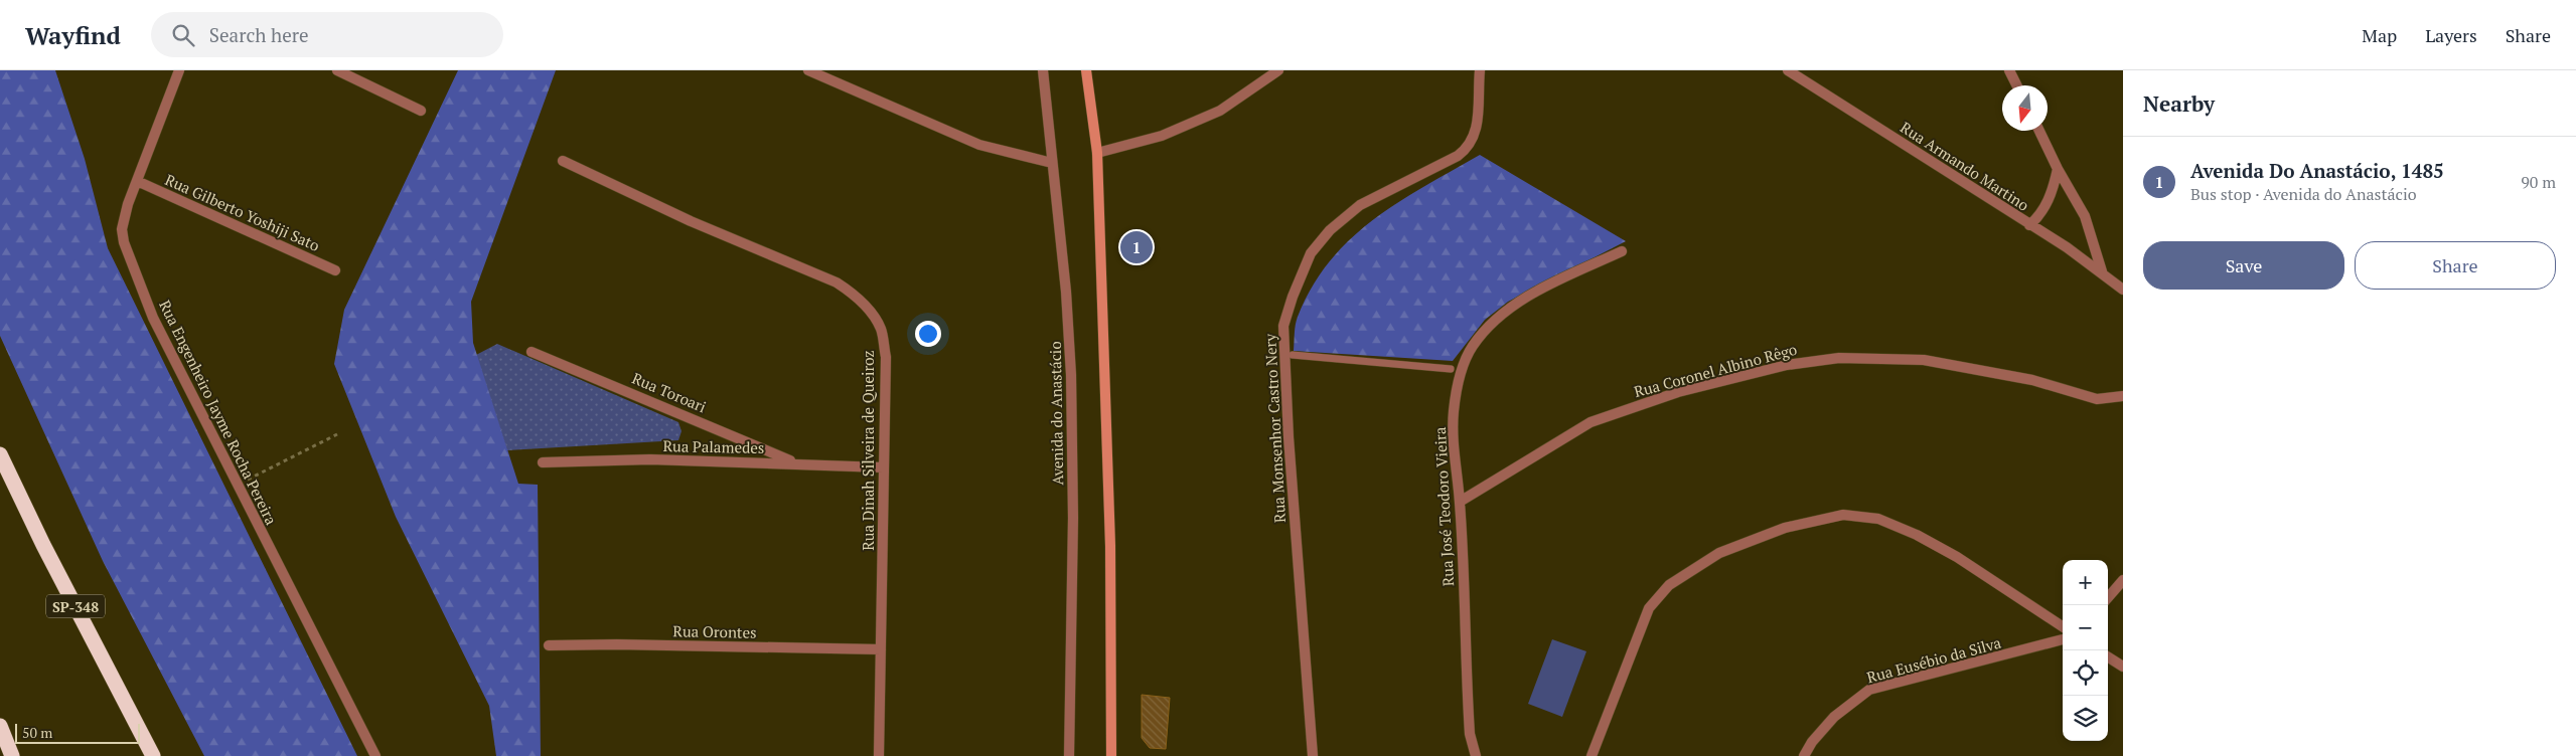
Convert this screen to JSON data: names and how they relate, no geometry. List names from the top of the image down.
{
  "streets": {
    "highway": ["SP-348"],
    "street": [
      "Rua Armando Martino",
      "Rua Gilberto Yoshiji Sato",
      "Rua Coronel Albino Rêgo",
      "Rua Toroari",
      "Rua Engenheiro Jayme Rocha Pereira",
      "Avenida do Anastácio",
      "Rua Monsenhor Castro Nery",
      "Rua Palamedes",
      "Rua Dinah Silveira de Queiroz",
      "Rua José Teodoro Vieira",
      "Rua Orontes",
      "Rua Eusébio da Silva"
    ]
  },
  "crossings": [
    ["Rua Gilberto Yoshiji Sato", "Rua Engenheiro Jayme Rocha Pereira"],
    ["Rua Coronel Albino Rêgo", "Rua José Teodoro Vieira"],
    ["Rua Toroari", "Rua Palamedes"],
    ["Rua Palamedes", "Rua Dinah Silveira de Queiroz"],
    ["Rua Dinah Silveira de Queiroz", "Rua Orontes"]
  ],
  "scale_bar": "50 m",
  "north": "bottom",
  "page": {
    "header": "Wayfind",
    "search": "Search here",
    "nav": ["Map", "Layers", "Share"],
    "heading": "Nearby",
    "list": [
      {
        "mark": "1",
        "name": "Avenida Do Anastácio, 1485",
        "note": "Bus stop · Avenida do Anastácio",
        "value": "90 m"
      }
    ],
    "buttons": ["Save", "Share"],
    "pins": "1",
    "map_buttons": ["+", "−"],
    "scale": "50 m"
  }
}
